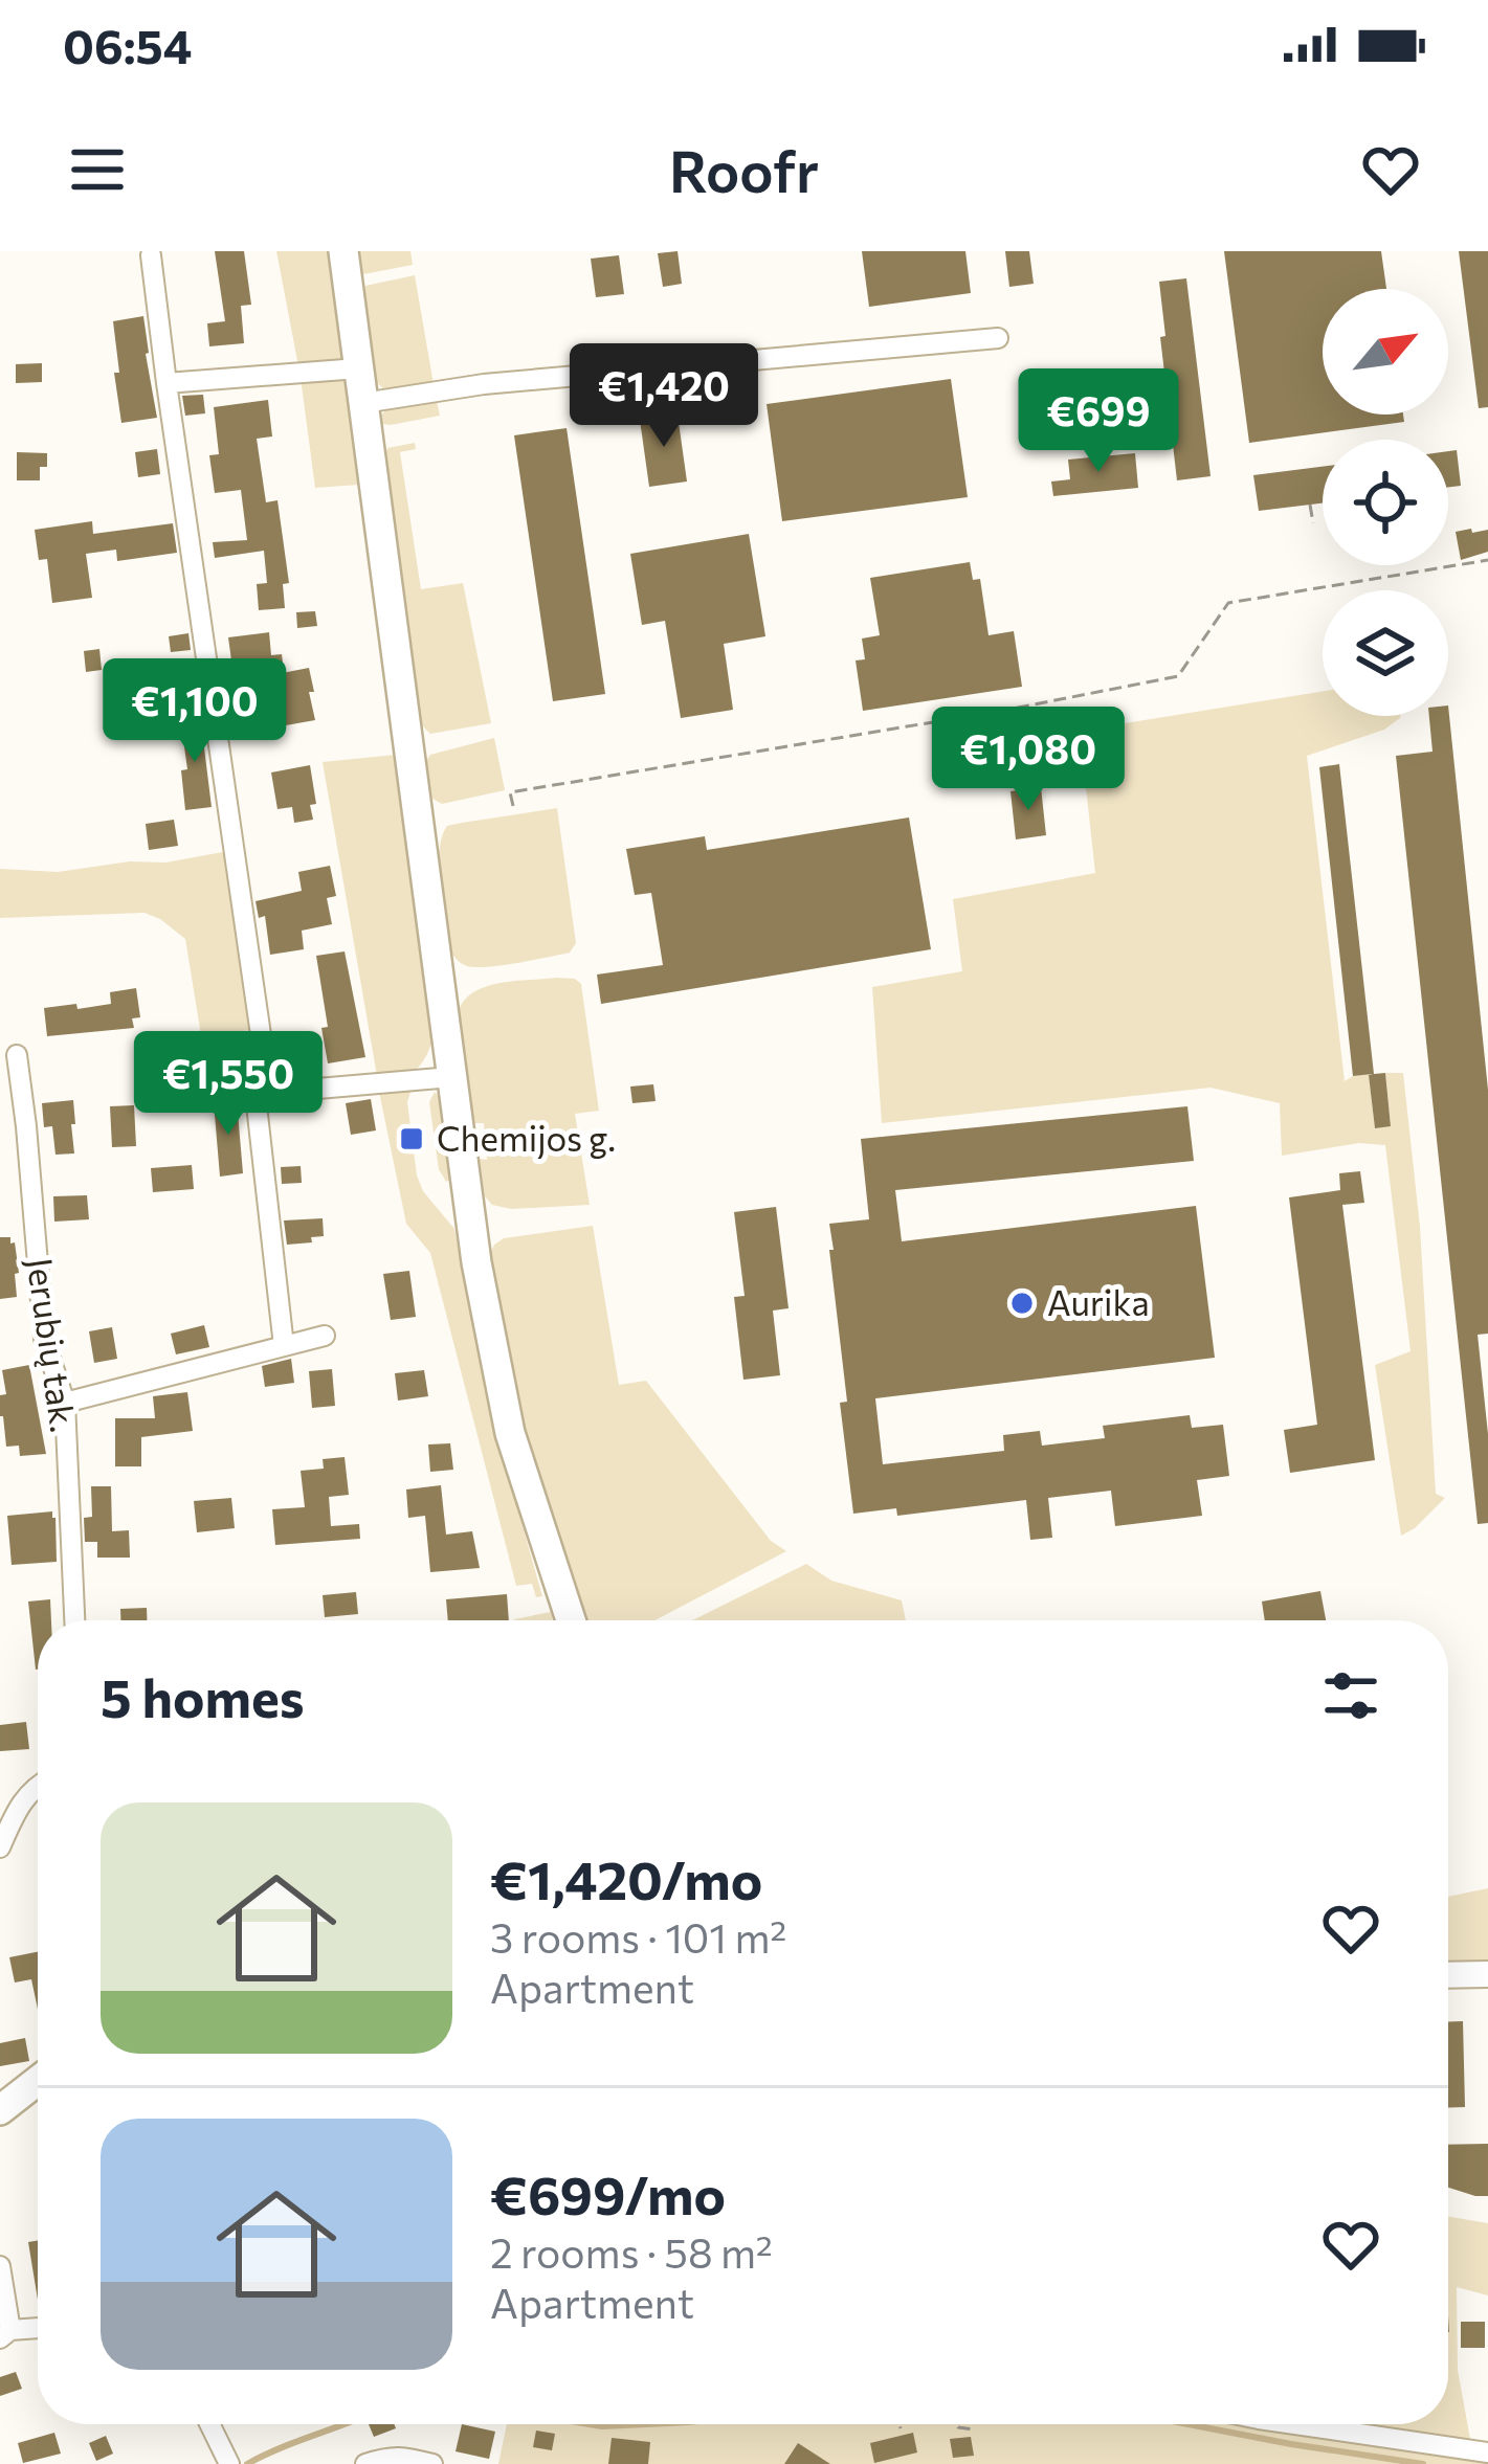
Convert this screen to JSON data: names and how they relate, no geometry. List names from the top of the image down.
{
  "streets": {
    "street": ["Jerubių tak."]
  },
  "places": {
    "transit": ["Chemijos g."],
    "other": ["Aurika"]
  },
  "north": "top right",
  "page": {
    "status": "06:54",
    "header": "Roofr",
    "price": [
      "€1,420",
      "€699",
      "€1,100",
      "€1,080",
      "€1,550"
    ],
    "heading": "5 homes",
    "list": [
      {
        "name": "€1,420/mo",
        "note": "3 rooms · 101 m² · Apartment"
      },
      {
        "name": "€699/mo",
        "note": "2 rooms · 58 m² · Apartment"
      }
    ]
  }
}
